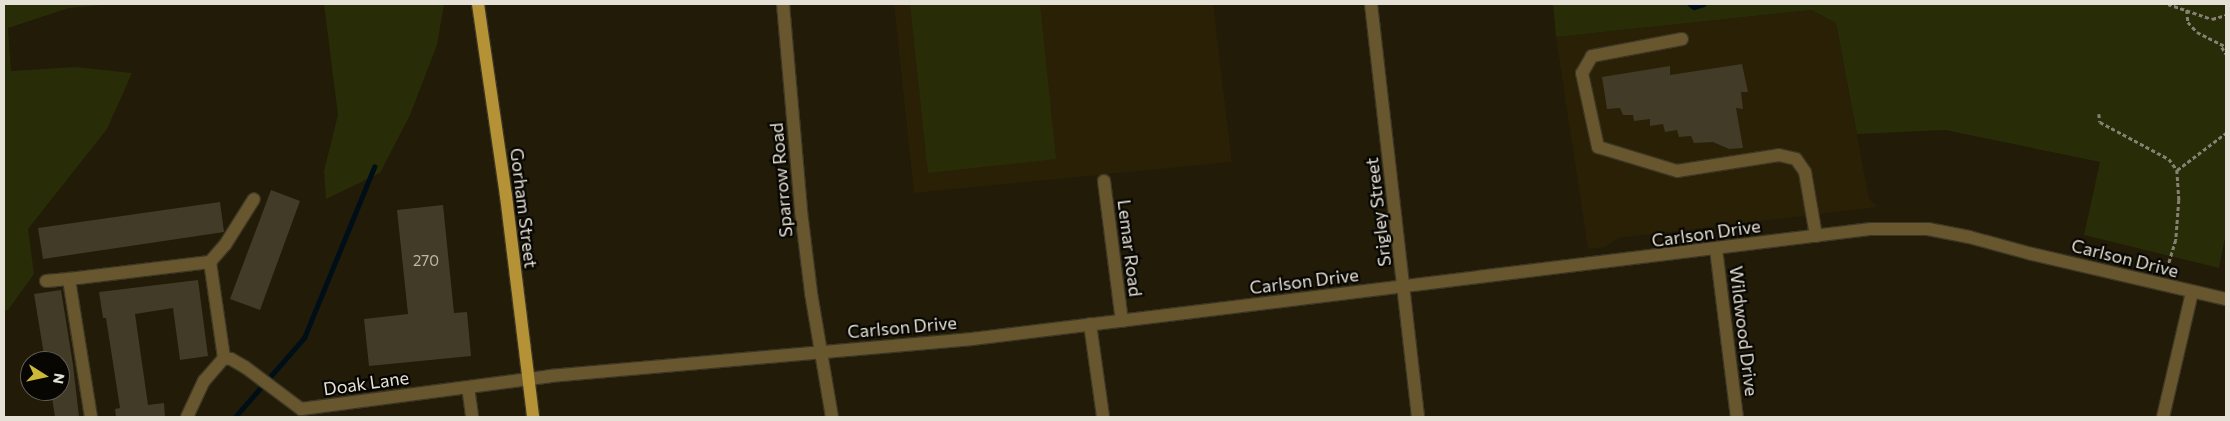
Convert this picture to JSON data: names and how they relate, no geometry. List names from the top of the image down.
{
  "streets": {
    "main road": ["Gorham Street"],
    "street": [
      "Sparrow Road",
      "Srigley Street",
      "Carlson Drive",
      "Lemar Road",
      "Wildwood Drive",
      "Doak Lane"
    ]
  },
  "crossings": [
    ["Sparrow Road", "Carlson Drive"],
    ["Gorham Street", "Carlson Drive"],
    ["Gorham Street", "Doak Lane"],
    ["Srigley Street", "Carlson Drive"],
    ["Carlson Drive", "Lemar Road"],
    ["Carlson Drive", "Wildwood Drive"],
    ["Carlson Drive", "Doak Lane"]
  ],
  "house_numbers": ["270"],
  "north": "right"
}
